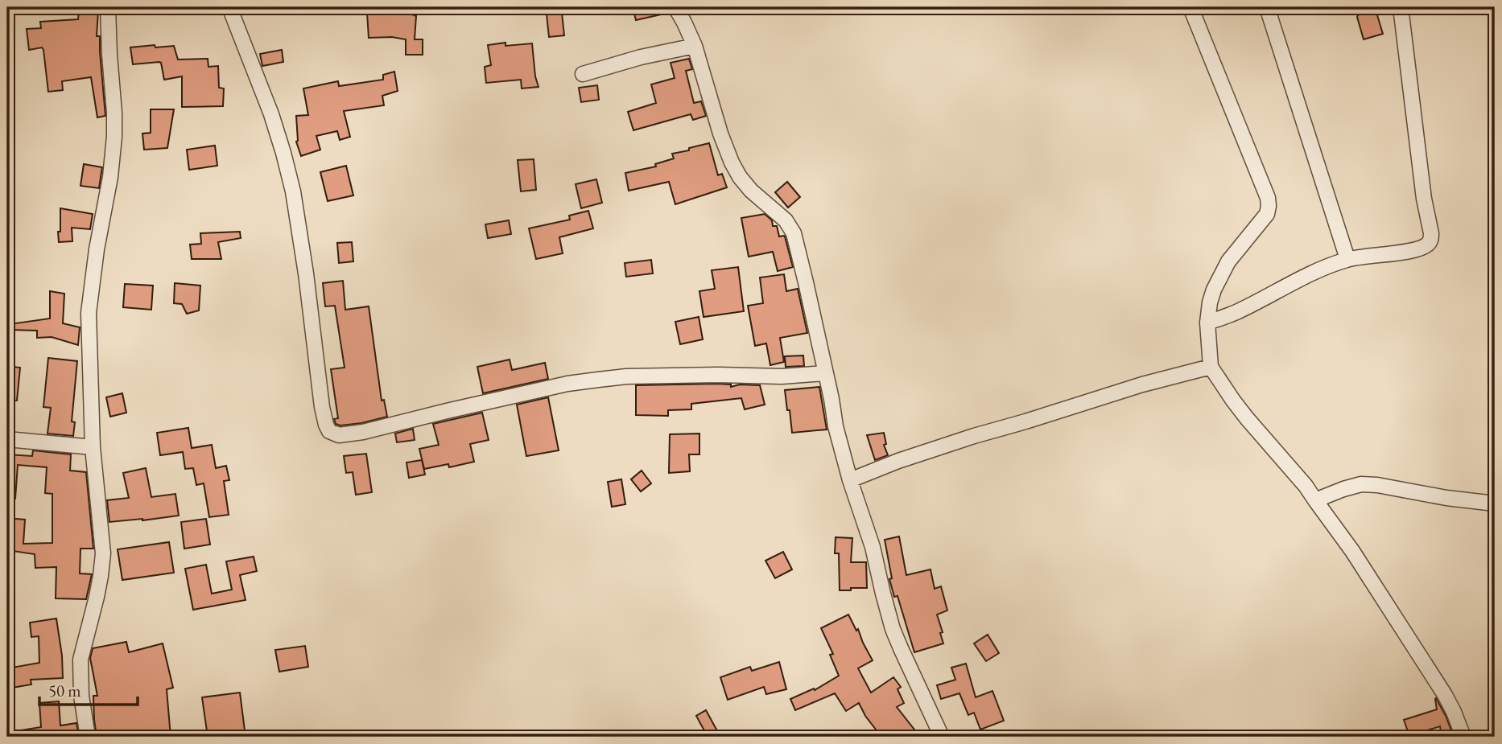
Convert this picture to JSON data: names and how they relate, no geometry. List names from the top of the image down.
{
  "scale_bar": "50 m"
}
